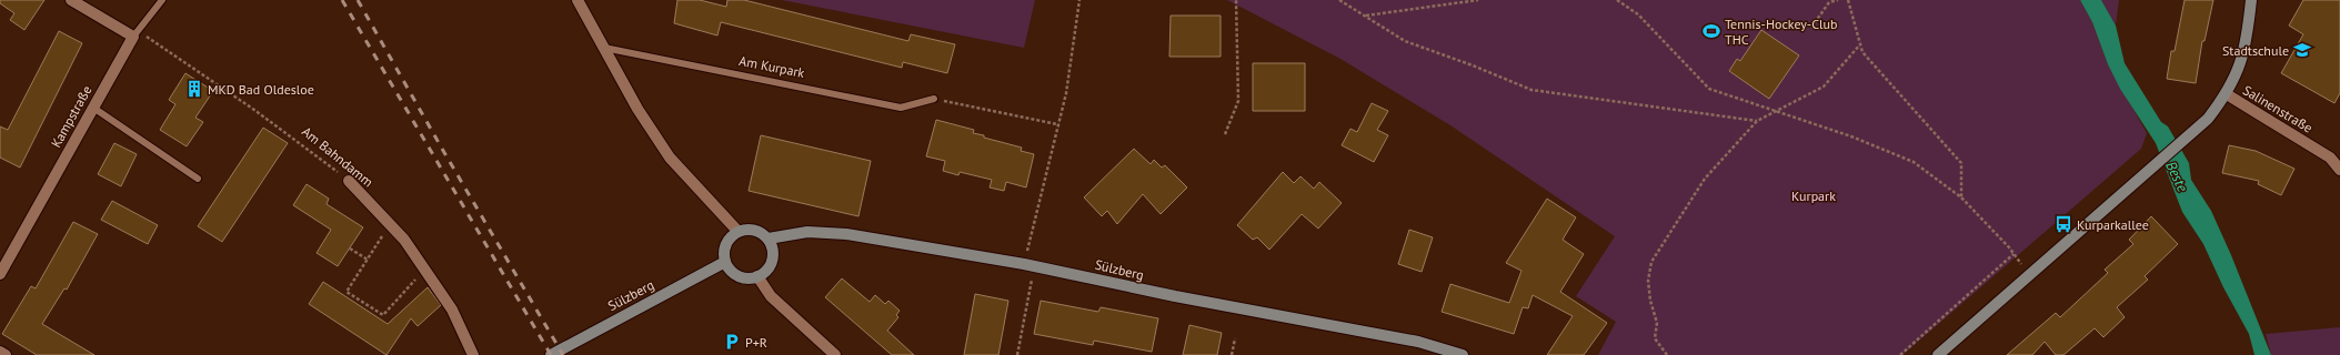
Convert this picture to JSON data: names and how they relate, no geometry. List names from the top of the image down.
{
  "streets": {
    "street": [
      "Salinenstraße",
      "Kampstraße",
      "Am Bahndamm",
      "Sülzberg"
    ],
    "lane": ["Am Kurpark"]
  },
  "crossings": [
    ["Kampstraße", "Am Bahndamm"]
  ],
  "water": ["Beste"],
  "parks": ["Kurpark"],
  "places": {
    "sports": ["Tennis-Hockey-Club THC"],
    "school or university": ["Stadtschule"],
    "building": ["MKD Bad Oldesloe"],
    "bus stop": ["Kurparkallee"],
    "parking": ["P+R"]
  }
}
